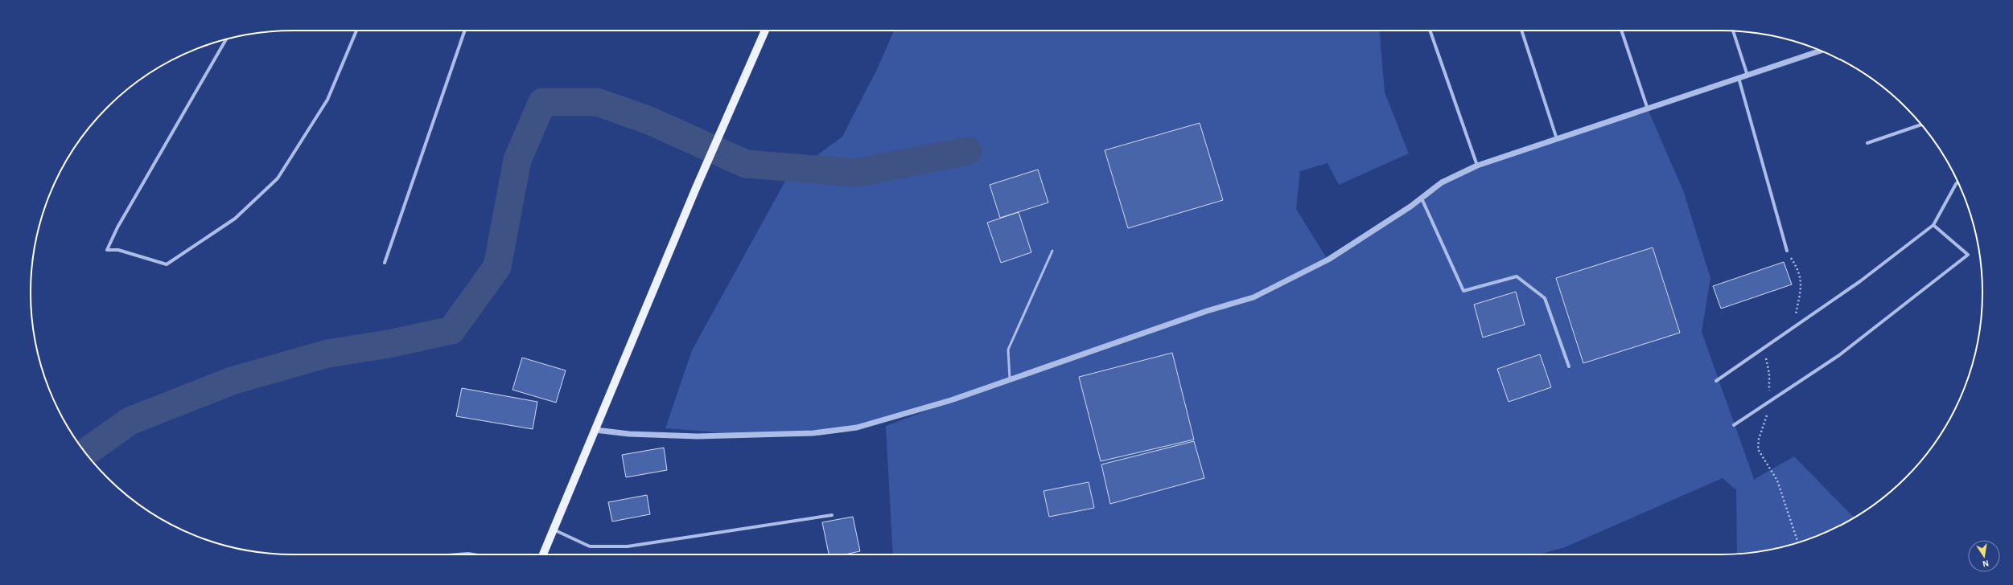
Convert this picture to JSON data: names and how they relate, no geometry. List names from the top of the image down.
{
  "north": "bottom"
}
